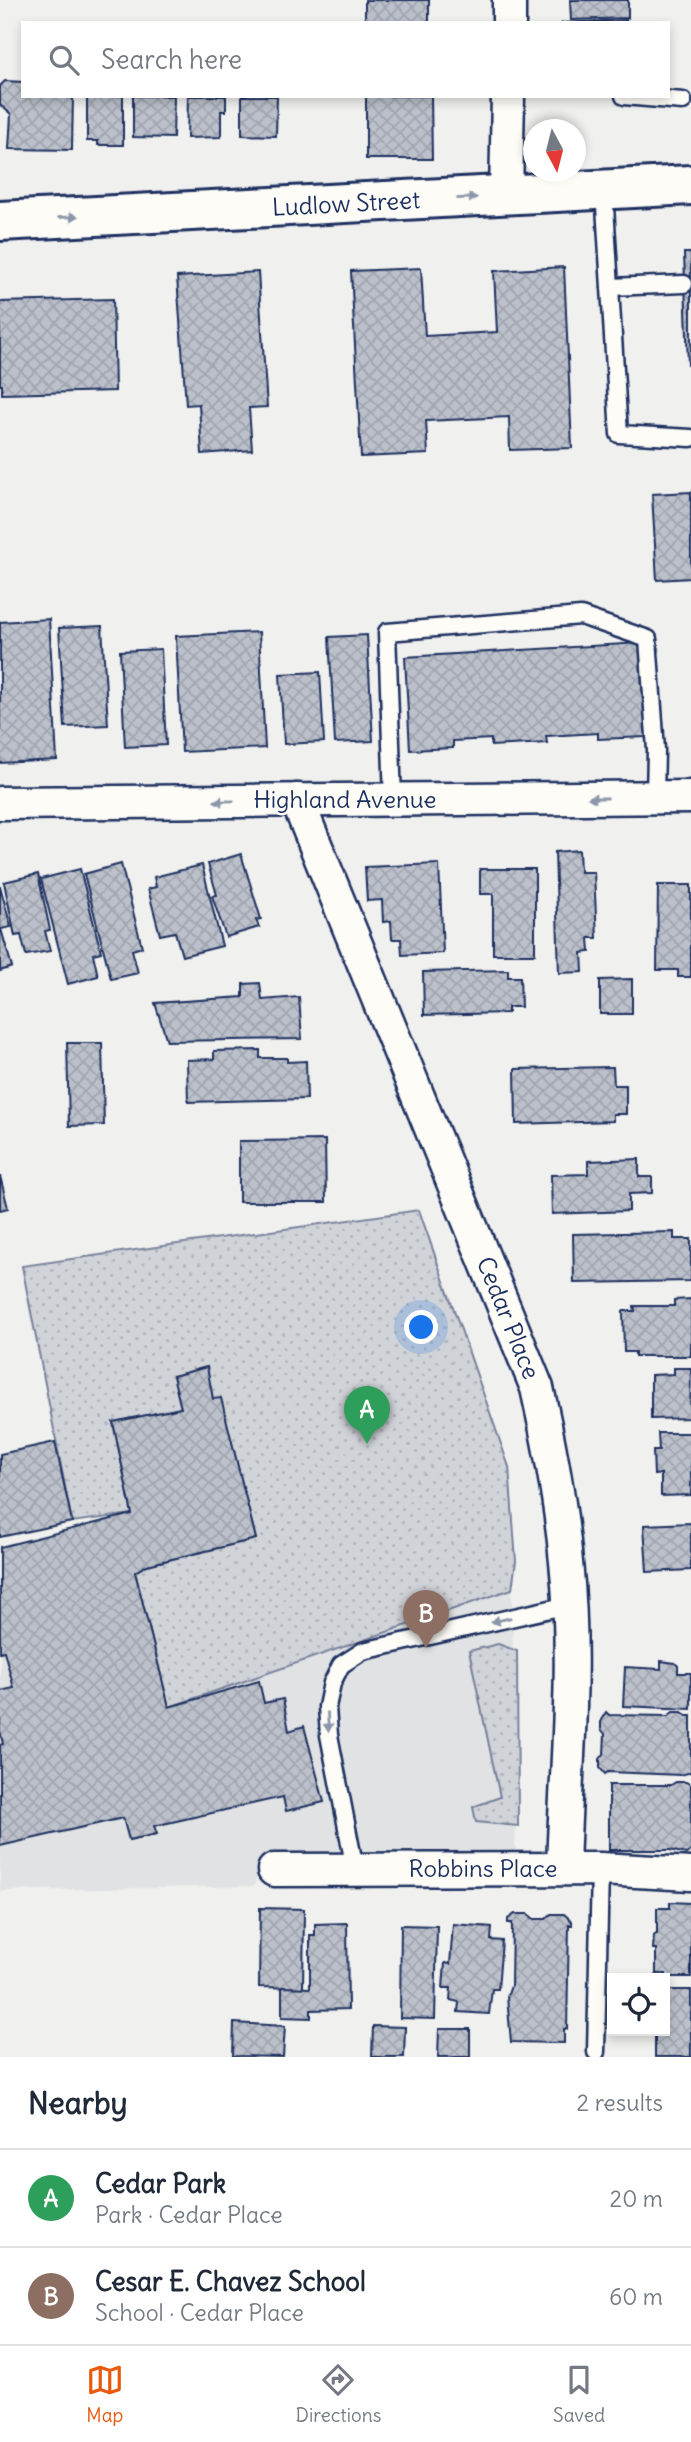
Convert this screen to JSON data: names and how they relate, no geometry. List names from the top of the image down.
{
  "streets": {
    "street": [
      "Ludlow Street",
      "Highland Avenue",
      "Cedar Place",
      "Robbins Place"
    ]
  },
  "crossings": [
    ["Highland Avenue", "Cedar Place"],
    ["Cedar Place", "Robbins Place"]
  ],
  "one_way": ["Ludlow Street", "Highland Avenue"],
  "north": "bottom",
  "page": {
    "search": "Search here",
    "pins": ["A", "B"],
    "heading": ["Nearby", "2 results"],
    "list": [
      {
        "mark": "A",
        "name": "Cedar Park",
        "note": "Park · Cedar Place",
        "value": "20 m"
      },
      {
        "mark": "B",
        "name": "Cesar E. Chavez School",
        "note": "School · Cedar Place",
        "value": "60 m"
      }
    ],
    "nav": ["Map", "Directions", "Saved"]
  }
}
